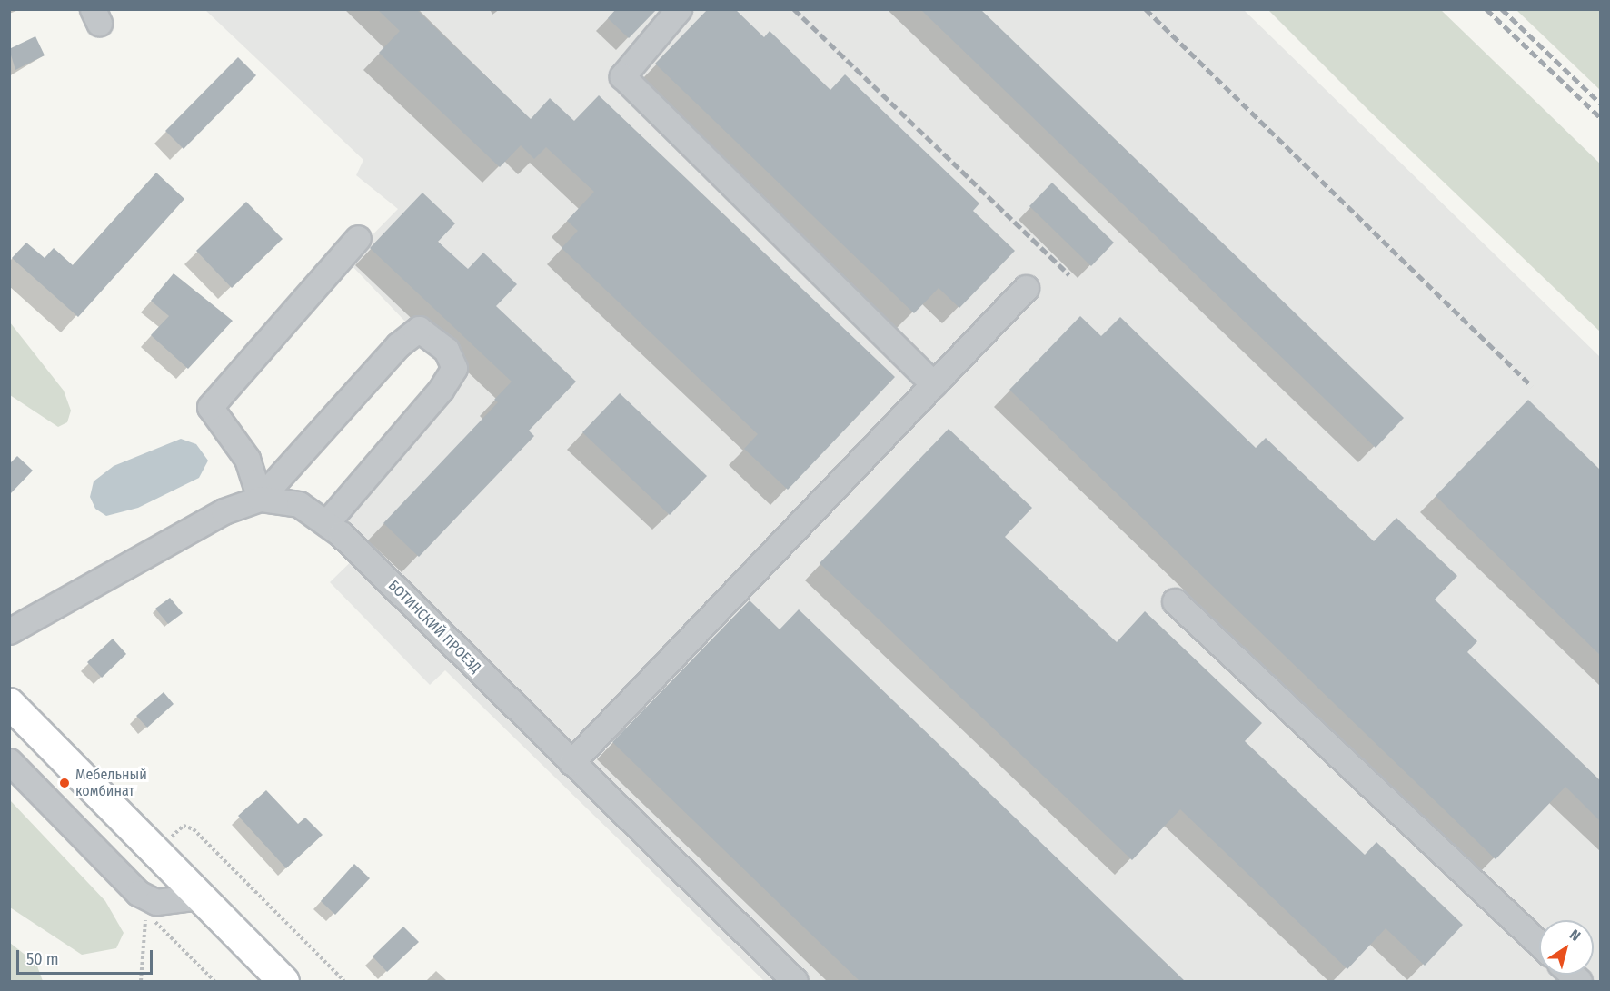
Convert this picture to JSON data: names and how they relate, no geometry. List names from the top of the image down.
{
  "streets": {
    "lane": ["БОТИНСКИЙ ПРОЕЗД"]
  },
  "places": ["Мебельный комбинат"],
  "scale_bar": "50 m",
  "north": "top right"
}
